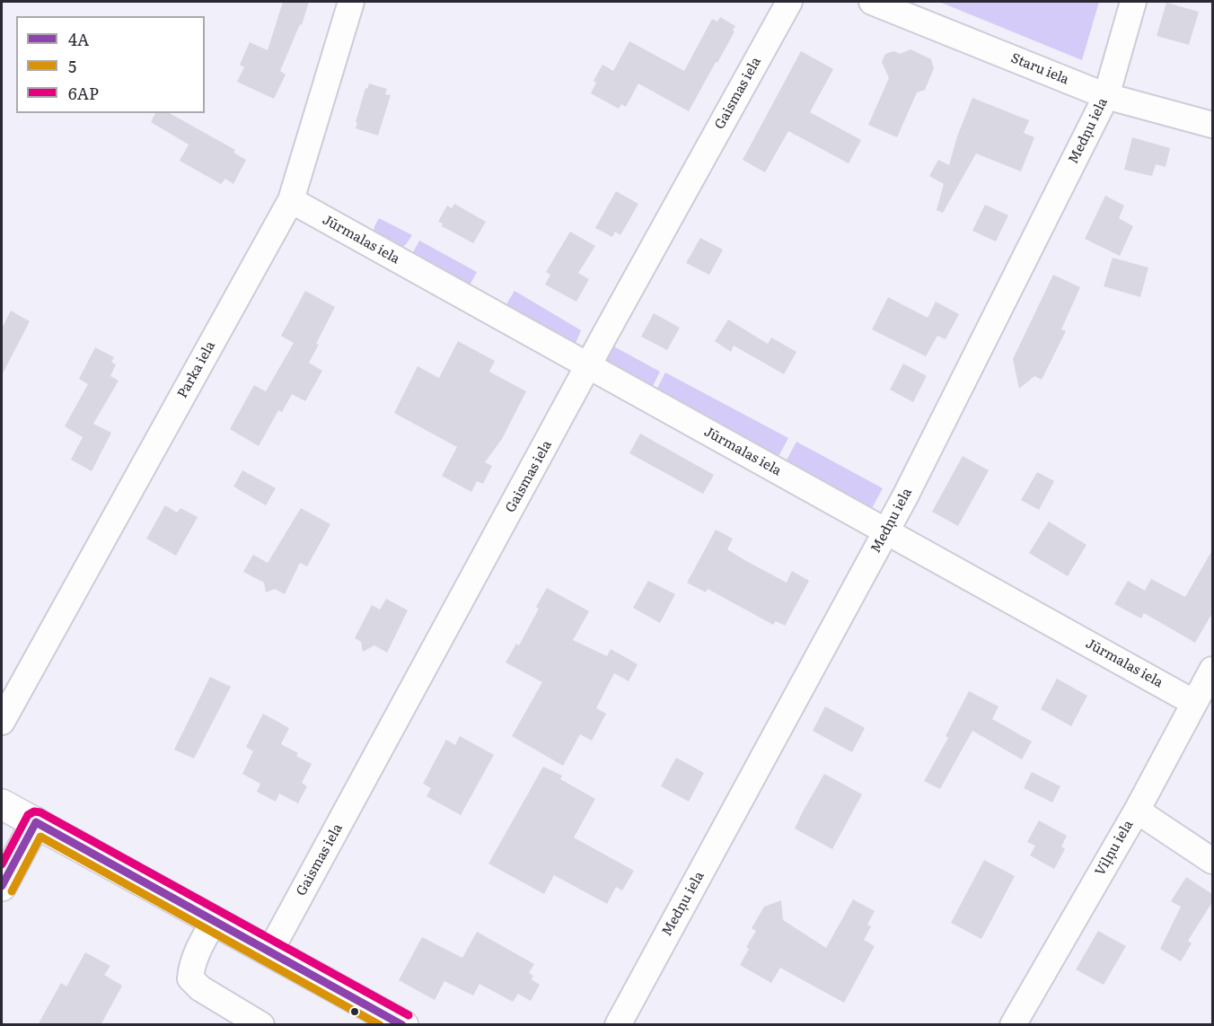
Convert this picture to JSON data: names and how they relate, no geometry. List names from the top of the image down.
{
  "streets": {
    "street": [
      "Staru iela",
      "Gaismas iela",
      "Medņu iela",
      "Jūrmalas iela",
      "Parka iela",
      "Viļņu iela"
    ]
  },
  "crossings": [
    ["Staru iela", "Medņu iela"],
    ["Gaismas iela", "Jūrmalas iela"],
    ["Medņu iela", "Jūrmalas iela"],
    ["Jūrmalas iela", "Parka iela"],
    ["Jūrmalas iela", "Viļņu iela"]
  ],
  "lines": ["transit line 6AP", "transit line 4A", "transit line 5"],
  "legend": ["4A", "5", "6AP"]
}
